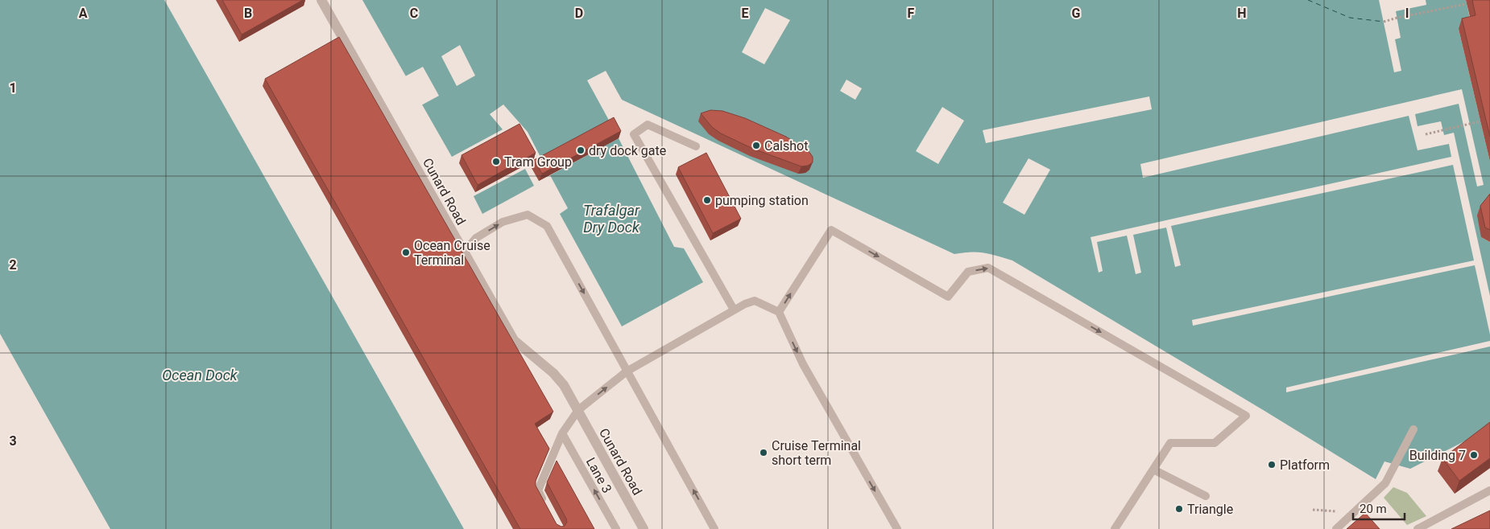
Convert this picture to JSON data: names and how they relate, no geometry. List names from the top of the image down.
{
  "streets": {
    "street": ["Cunard Road"],
    "lane": ["Lane 3"]
  },
  "one_way": ["Lane 3"],
  "water": ["Trafalgar Dry Dock", "Ocean Dock"],
  "places": [
    "Calshot",
    "dry dock gate",
    "Tram Group",
    "pumping station",
    "Ocean Cruise Terminal",
    "Cruise Terminal short term",
    "Building 7",
    "Platform",
    "Triangle"
  ],
  "scale_bar": "20 m",
  "grid": {
    "columns": [
      "A",
      "B",
      "C",
      "D",
      "E",
      "F",
      "G",
      "H",
      "I"
    ],
    "rows": ["1", "2", "3"]
  }
}
